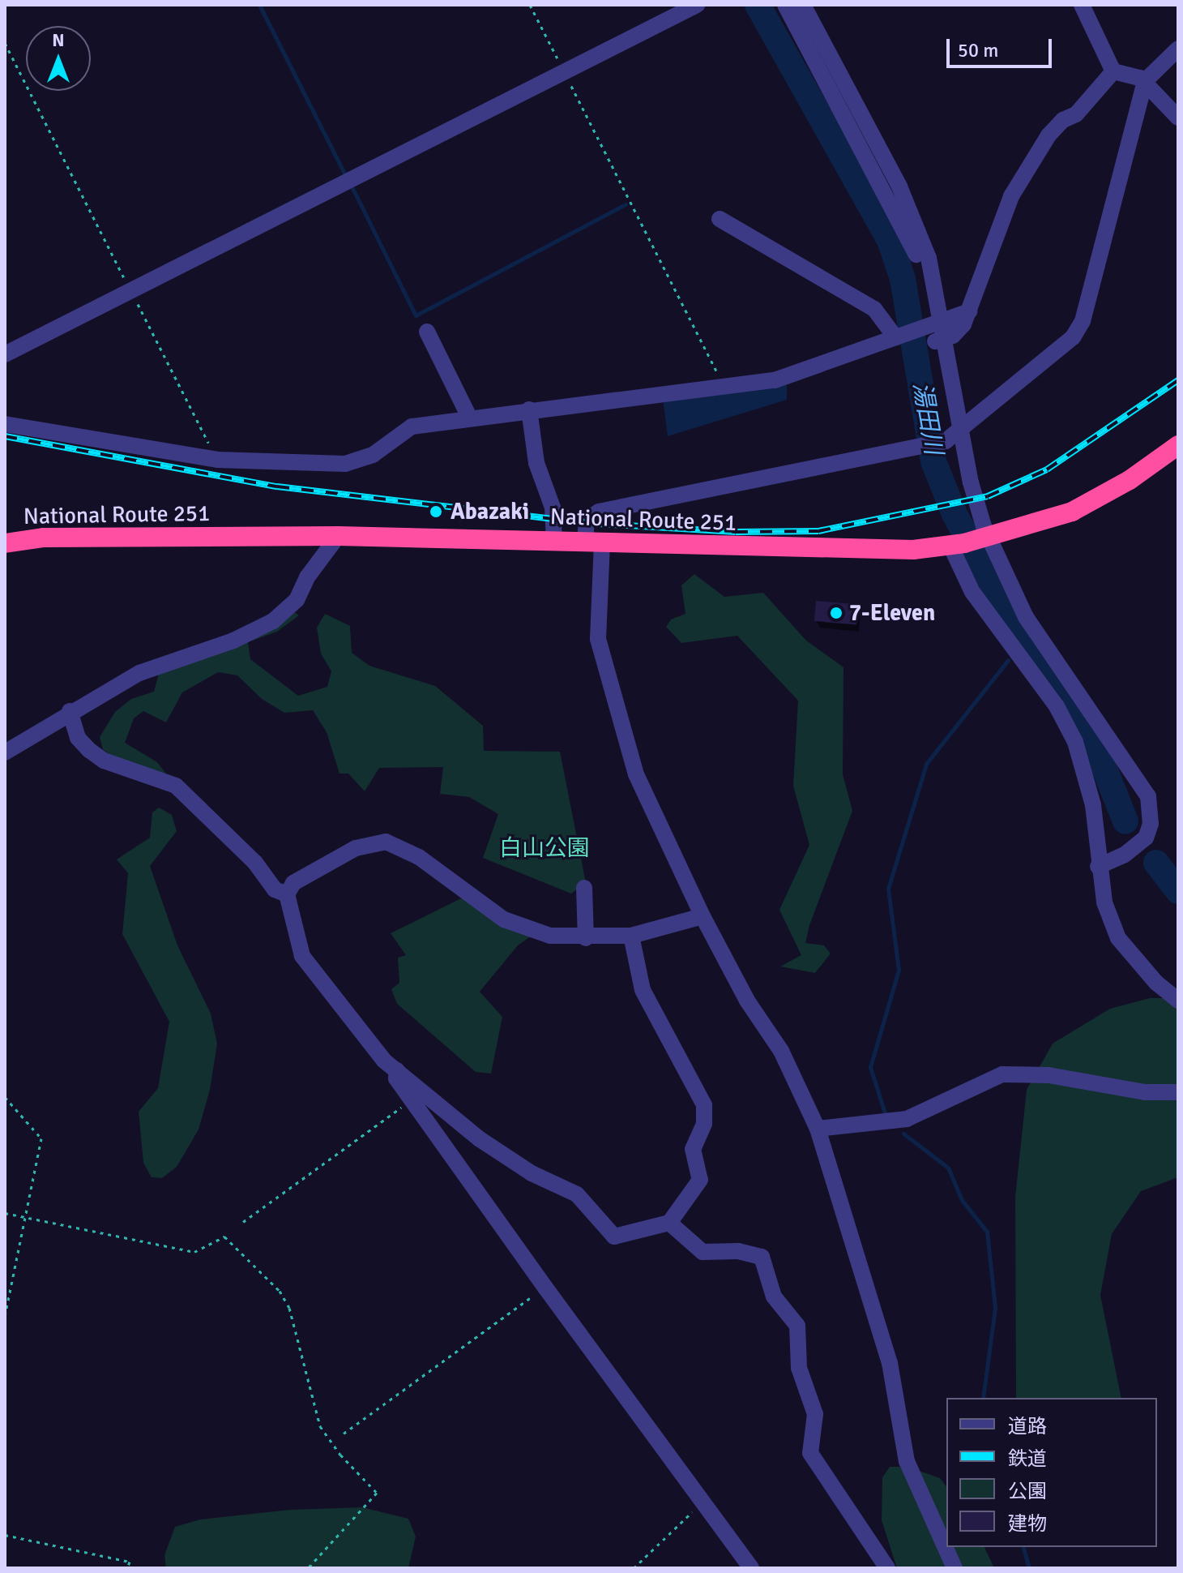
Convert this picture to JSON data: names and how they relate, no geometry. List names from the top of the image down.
{
  "streets": {
    "highway": ["National Route 251"]
  },
  "water": ["湯田川"],
  "parks": ["白山公園"],
  "places": ["Abazaki", "7-Eleven"],
  "legend": [
    "道路",
    "鉄道",
    "公園",
    "建物"
  ],
  "scale_bar": "50 m",
  "north": "top"
}
